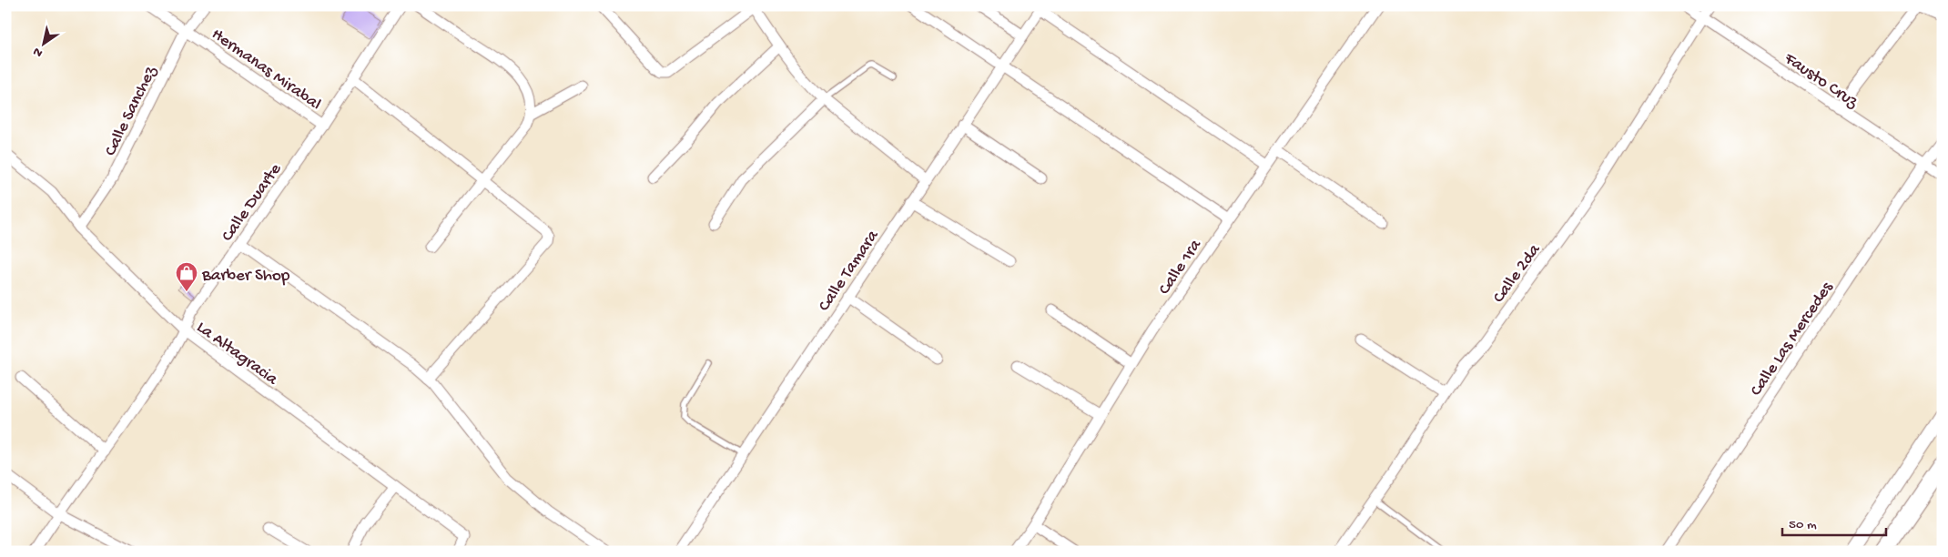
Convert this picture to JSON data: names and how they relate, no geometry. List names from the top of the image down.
{
  "streets": {
    "street": [
      "Hermanas Mirabal",
      "Fausto Cruz",
      "Calle Sanchez",
      "Calle Duarte",
      "Calle 1ra",
      "Calle Tamara",
      "Calle 2da",
      "Calle Las Mercedes",
      "La Altagracia"
    ]
  },
  "crossings": [
    ["Hermanas Mirabal", "Calle Sanchez"],
    ["Hermanas Mirabal", "Calle Duarte"],
    ["Fausto Cruz", "Calle 2da"],
    ["Fausto Cruz", "Calle Las Mercedes"],
    ["Calle Sanchez", "La Altagracia"],
    ["Calle Duarte", "La Altagracia"]
  ],
  "places": {
    "shop": ["Barber Shop"]
  },
  "scale_bar": "50 m",
  "north": "bottom left"
}
